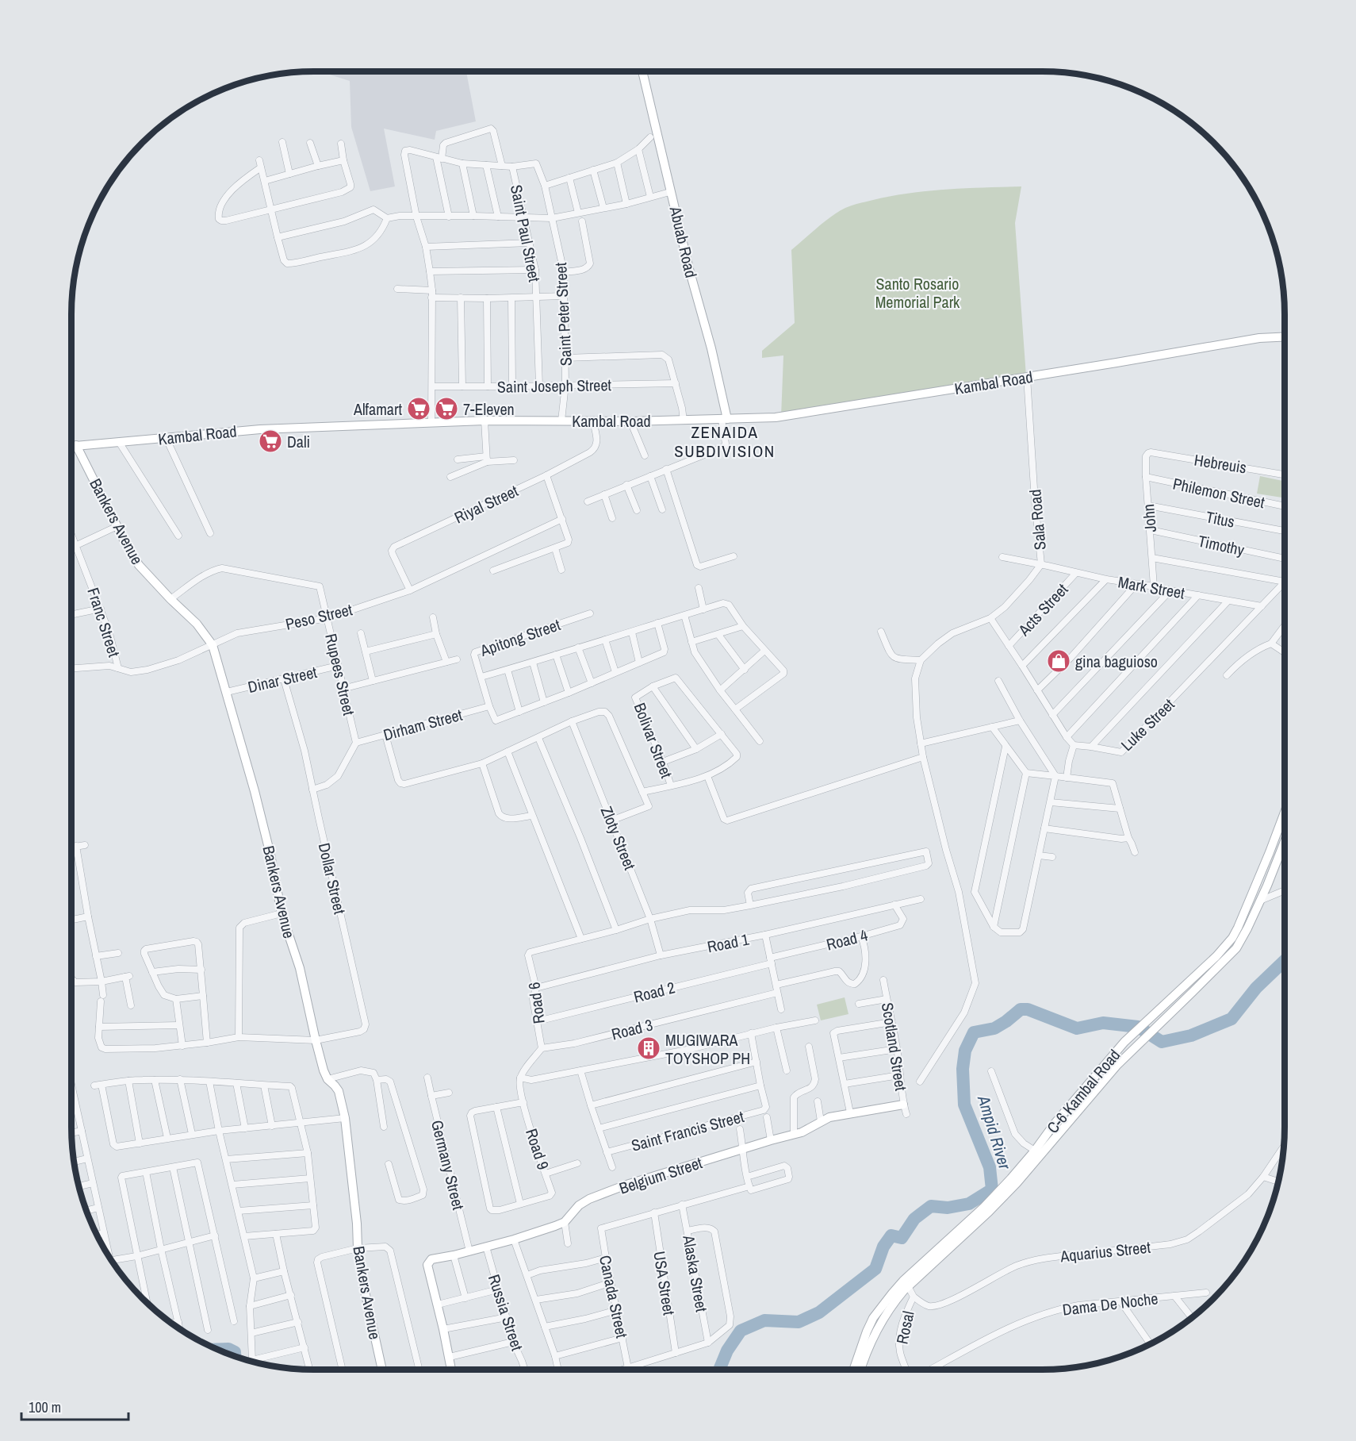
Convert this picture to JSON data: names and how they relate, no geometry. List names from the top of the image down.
{
  "streets": {
    "main road": [
      "Abuab Road",
      "Kambal Road",
      "Bankers Avenue",
      "C-6 Kambal Road",
      "Belgium Street"
    ],
    "street": [
      "Saint Paul Street",
      "Saint Peter Street",
      "Saint Joseph Street",
      "Hebreuis",
      "Philemon Street",
      "Riyal Street",
      "John",
      "Titus",
      "Sala Road",
      "Timothy",
      "Mark Street",
      "Acts Street",
      "Peso Street",
      "Franc Street",
      "Apitong Street",
      "Rupees Street",
      "Dinar Street",
      "Dirham Street",
      "Luke Street",
      "Bolivar Street",
      "Zloty Street",
      "Dollar Street",
      "Road 4",
      "Road 1",
      "Road 2",
      "Road 6",
      "Road 3",
      "Scotland Street",
      "Saint Francis Street",
      "Road 9",
      "Germany Street",
      "Aquarius Street",
      "Alaska Street",
      "USA Street",
      "Canada Street",
      "Dama De Noche",
      "Russia Street",
      "Rosal"
    ]
  },
  "crossings": [
    ["Saint Paul Street", "Saint Peter Street"],
    ["Saint Paul Street", "Saint Joseph Street"],
    ["Abuab Road", "Kambal Road"],
    ["Saint Peter Street", "Kambal Road"],
    ["Saint Peter Street", "Saint Joseph Street"],
    ["Kambal Road", "Riyal Street"],
    ["Kambal Road", "Sala Road"],
    ["Kambal Road", "Bankers Avenue"],
    ["Hebreuis", "John"],
    ["Philemon Street", "John"],
    ["Riyal Street", "Peso Street"],
    ["John", "Titus"],
    ["John", "Timothy"],
    ["John", "Mark Street"],
    ["Sala Road", "Mark Street"],
    ["Bankers Avenue", "Peso Street"],
    ["Bankers Avenue", "Rupees Street"],
    ["Bankers Avenue", "Dinar Street"],
    ["Bankers Avenue", "Dollar Street"],
    ["Mark Street", "Acts Street"],
    ["Mark Street", "Luke Street"],
    ["Peso Street", "Franc Street"],
    ["Peso Street", "Rupees Street"],
    ["Rupees Street", "Dinar Street"],
    ["Rupees Street", "Dirham Street"],
    ["Dinar Street", "Dollar Street"],
    ["Zloty Street", "Road 1"],
    ["Road 4", "Road 1"],
    ["Road 4", "Road 2"],
    ["Road 1", "Road 6"],
    ["Road 2", "Road 6"],
    ["Road 6", "Road 3"],
    ["Scotland Street", "Belgium Street"],
    ["C-6 Kambal Road", "Rosal"],
    ["Germany Street", "Belgium Street"],
    ["Belgium Street", "Russia Street"],
    ["Aquarius Street", "Rosal"],
    ["USA Street", "Canada Street"]
  ],
  "districts": ["ZENAIDA SUBDIVISION"],
  "water": ["Ampid River"],
  "parks": ["Santo Rosario Memorial Park"],
  "places": {
    "supermarket": ["Alfamart", "7-Eleven", "Dali"],
    "shop": ["gina baguioso"],
    "building": ["MUGIWARA TOYSHOP PH"]
  },
  "scale_bar": "100 m"
}
